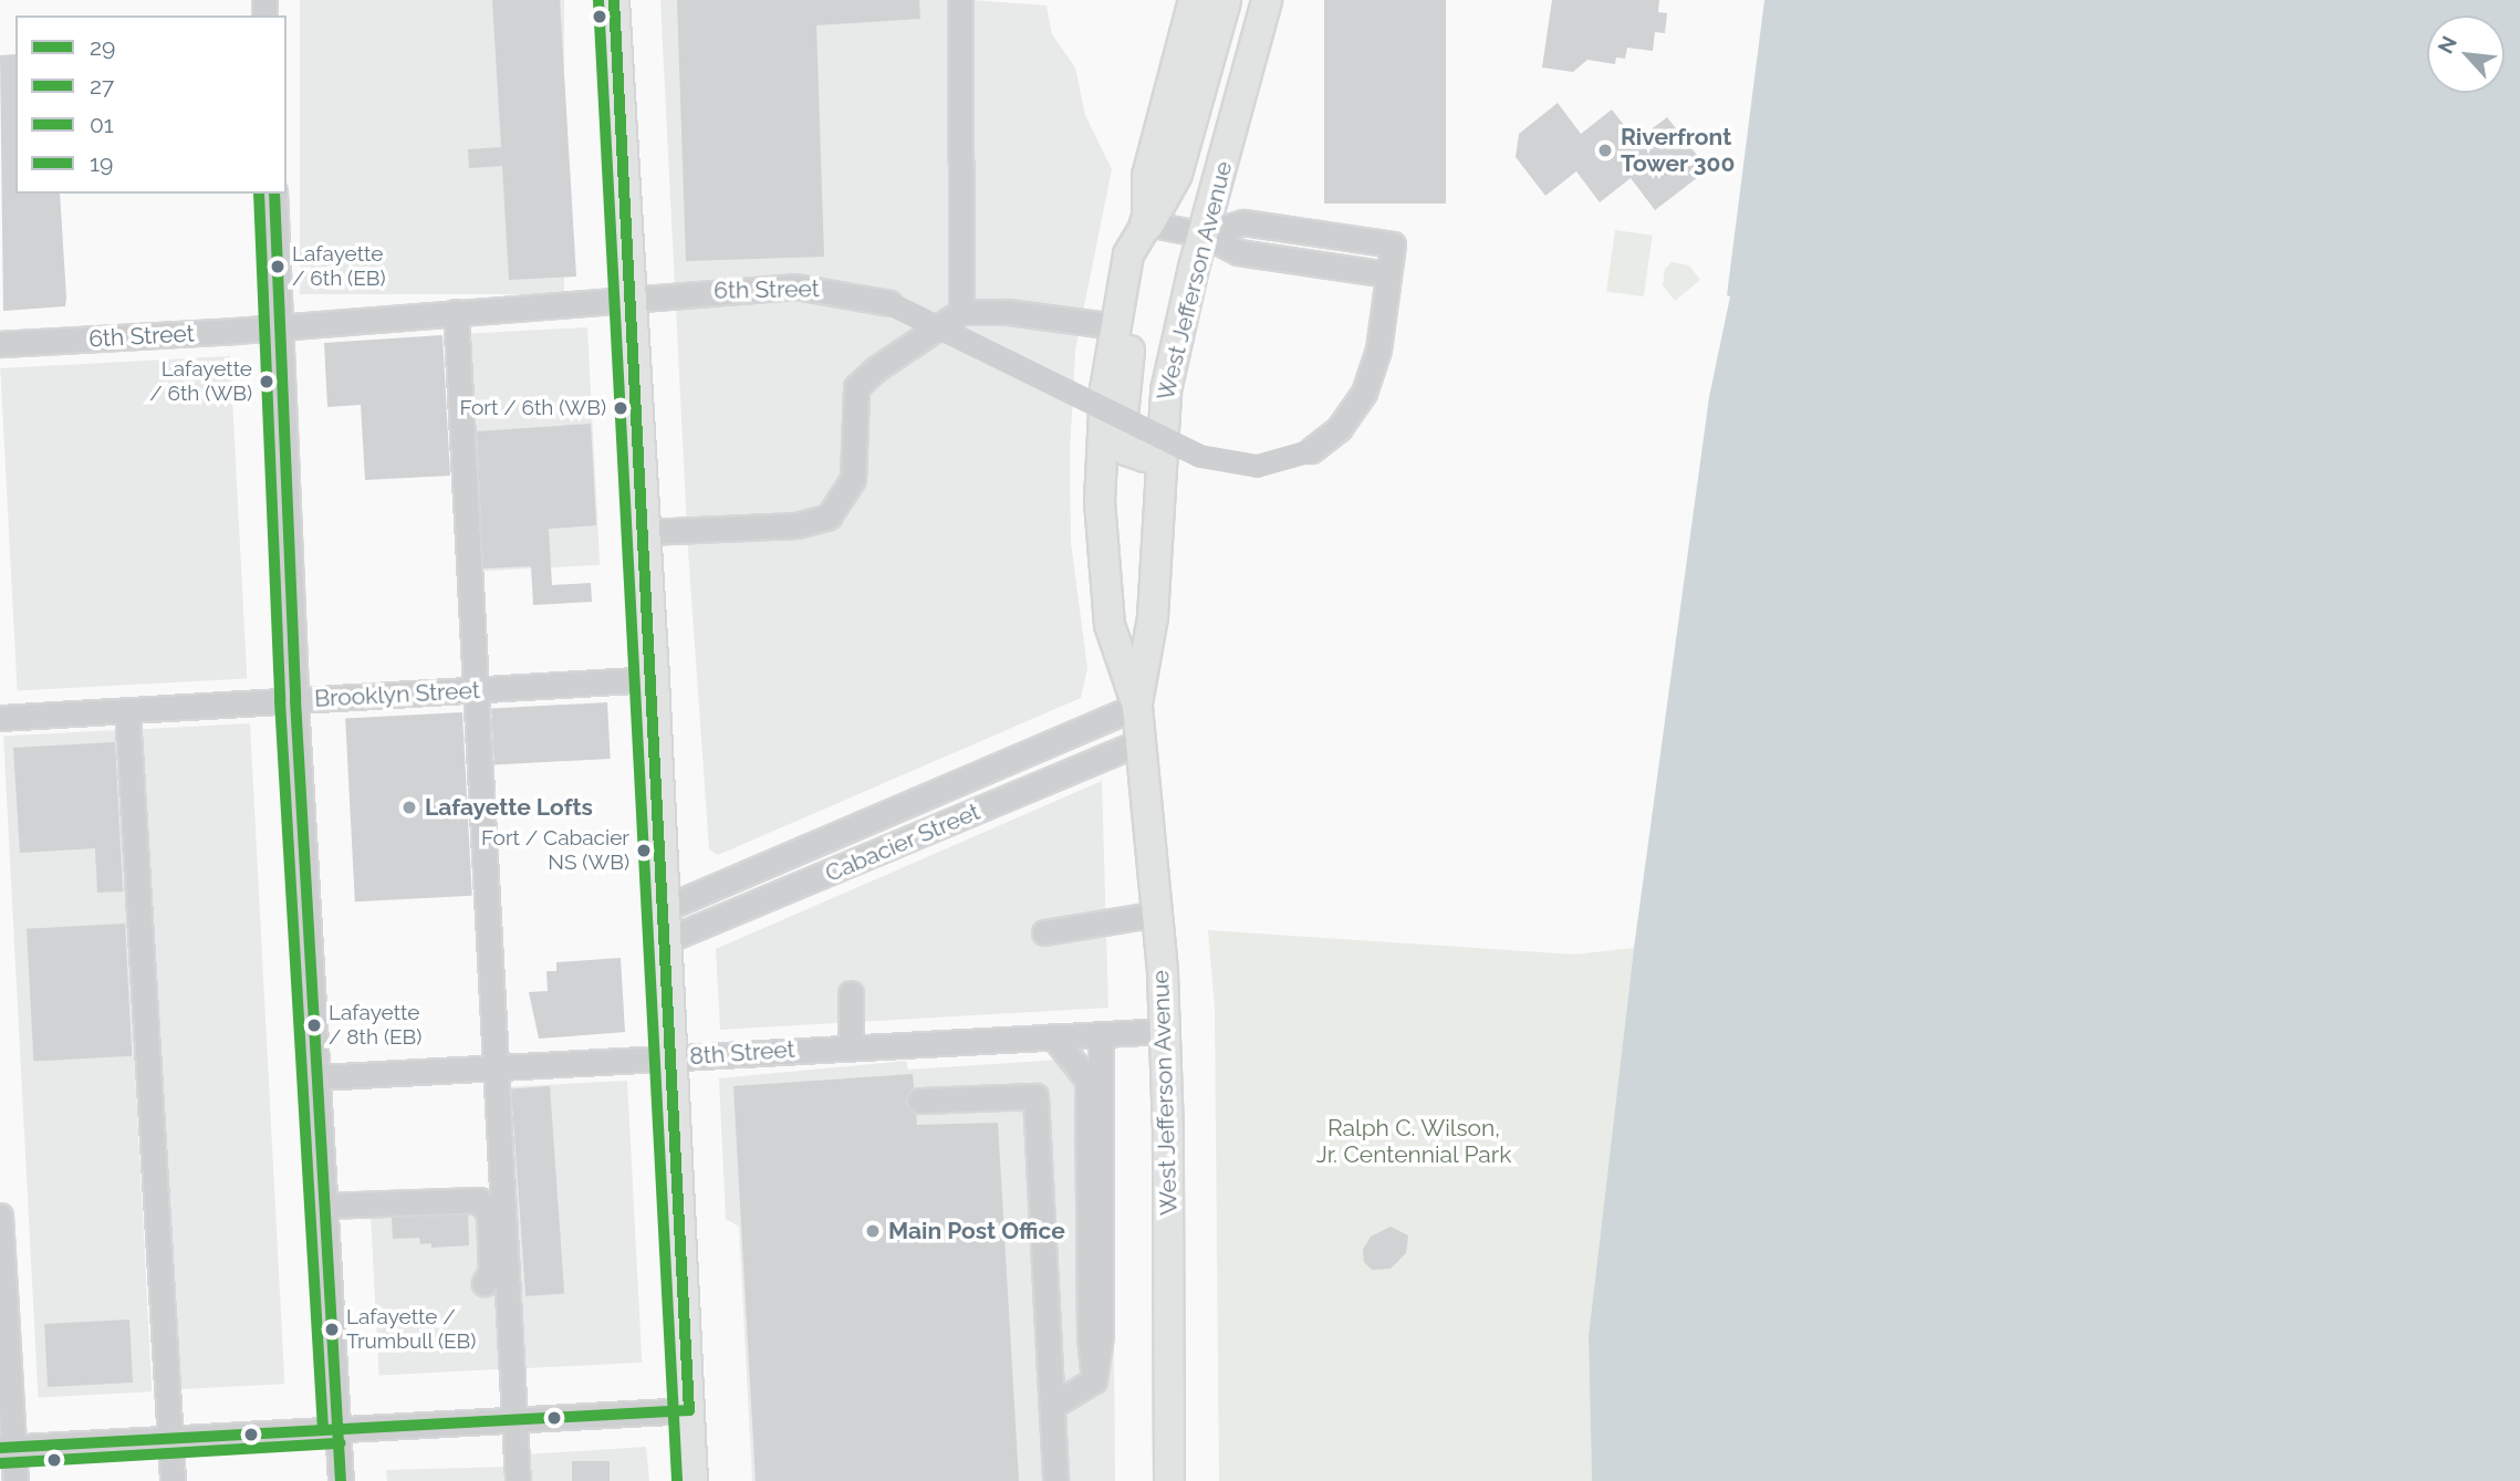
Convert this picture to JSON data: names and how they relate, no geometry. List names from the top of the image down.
{
  "streets": {
    "main road": ["West Jefferson Avenue"],
    "street": [
      "6th Street",
      "Brooklyn Street",
      "Cabacier Street",
      "8th Street"
    ]
  },
  "crossings": [
    ["West Jefferson Avenue", "6th Street"],
    ["West Jefferson Avenue", "Cabacier Street"],
    ["West Jefferson Avenue", "8th Street"]
  ],
  "parks": ["Ralph C. Wilson, Jr. Centennial Park"],
  "places": [
    "Riverfront Tower 300",
    "Lafayette / 6th (EB)",
    "Lafayette / 6th (WB)",
    "Fort / 6th (WB)",
    "Lafayette Lofts",
    "Fort / Cabacier NS (WB)",
    "Lafayette / 8th (EB)",
    "Main Post Office",
    "Lafayette / Trumbull (EB)"
  ],
  "lines": [
    "transit line 29",
    "transit line 19",
    "transit line 27",
    "transit line 01"
  ],
  "legend": [
    "29",
    "27",
    "01",
    "19"
  ],
  "north": "top left"
}
